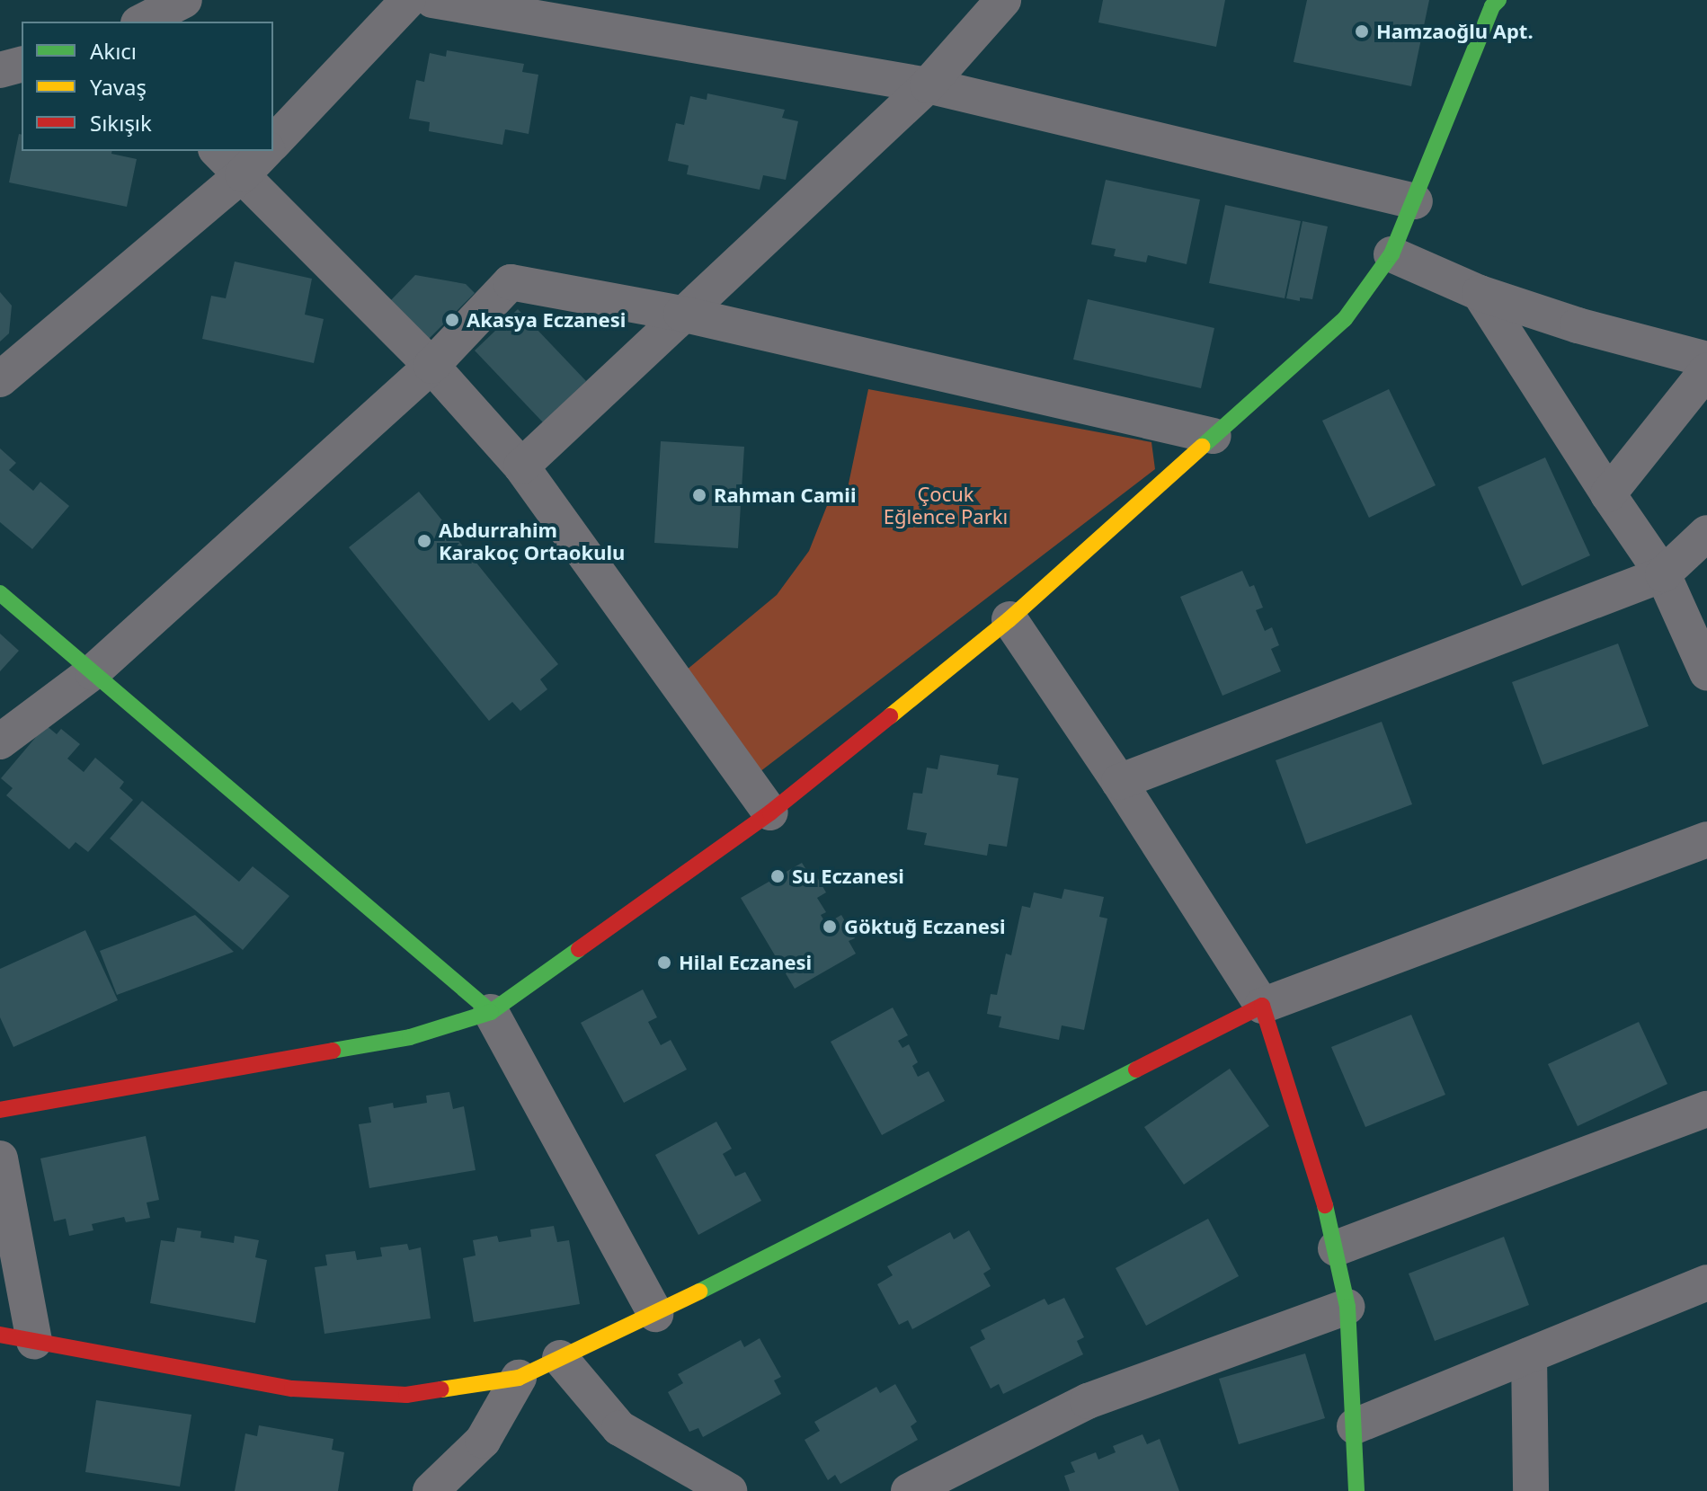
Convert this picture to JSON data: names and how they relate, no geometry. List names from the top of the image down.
{
  "parks": ["Çocuk Eğlence Parkı"],
  "places": [
    "Hamzaoğlu Apt.",
    "Akasya Eczanesi",
    "Rahman Camii",
    "Abdurrahim Karakoç Ortaokulu",
    "Su Eczanesi",
    "Göktuğ Eczanesi",
    "Hilal Eczanesi"
  ],
  "legend": ["Akıcı", "Yavaş", "Sıkışık"]
}
